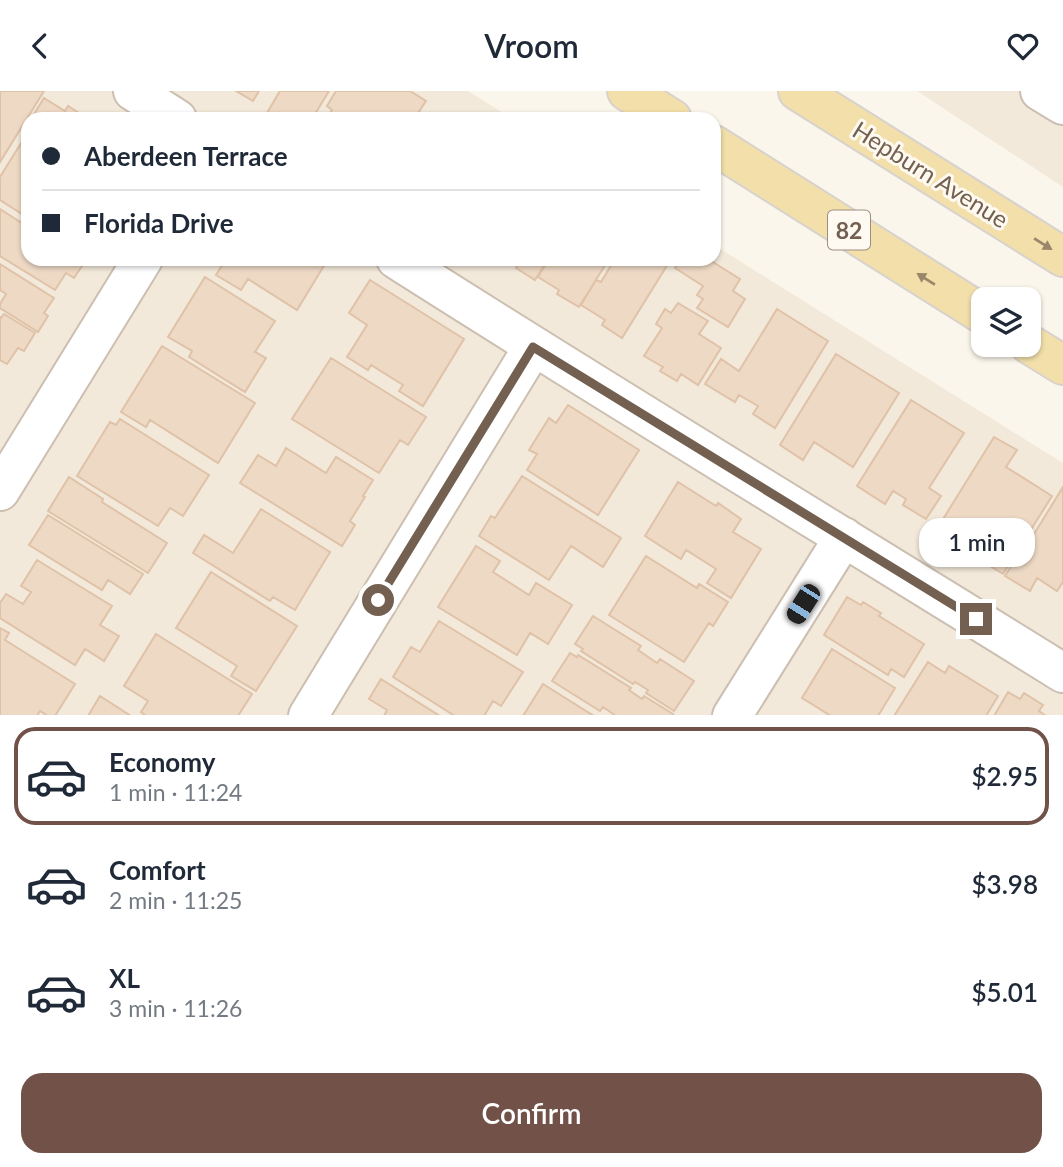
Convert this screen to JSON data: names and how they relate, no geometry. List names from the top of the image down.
{
  "streets": {
    "main road": ["Hepburn Avenue", "82"]
  },
  "page": {
    "header": "Vroom",
    "banner": ["Aberdeen Terrace", "Florida Drive"],
    "bubble": "1 min",
    "list": [
      {
        "name": "Economy",
        "note": "1 min · 11:24",
        "value": "$2.95"
      },
      {
        "name": "Comfort",
        "note": "2 min · 11:25",
        "value": "$3.98"
      },
      {
        "name": "XL",
        "note": "3 min · 11:26",
        "value": "$5.01"
      }
    ],
    "buttons": "Confirm"
  }
}
